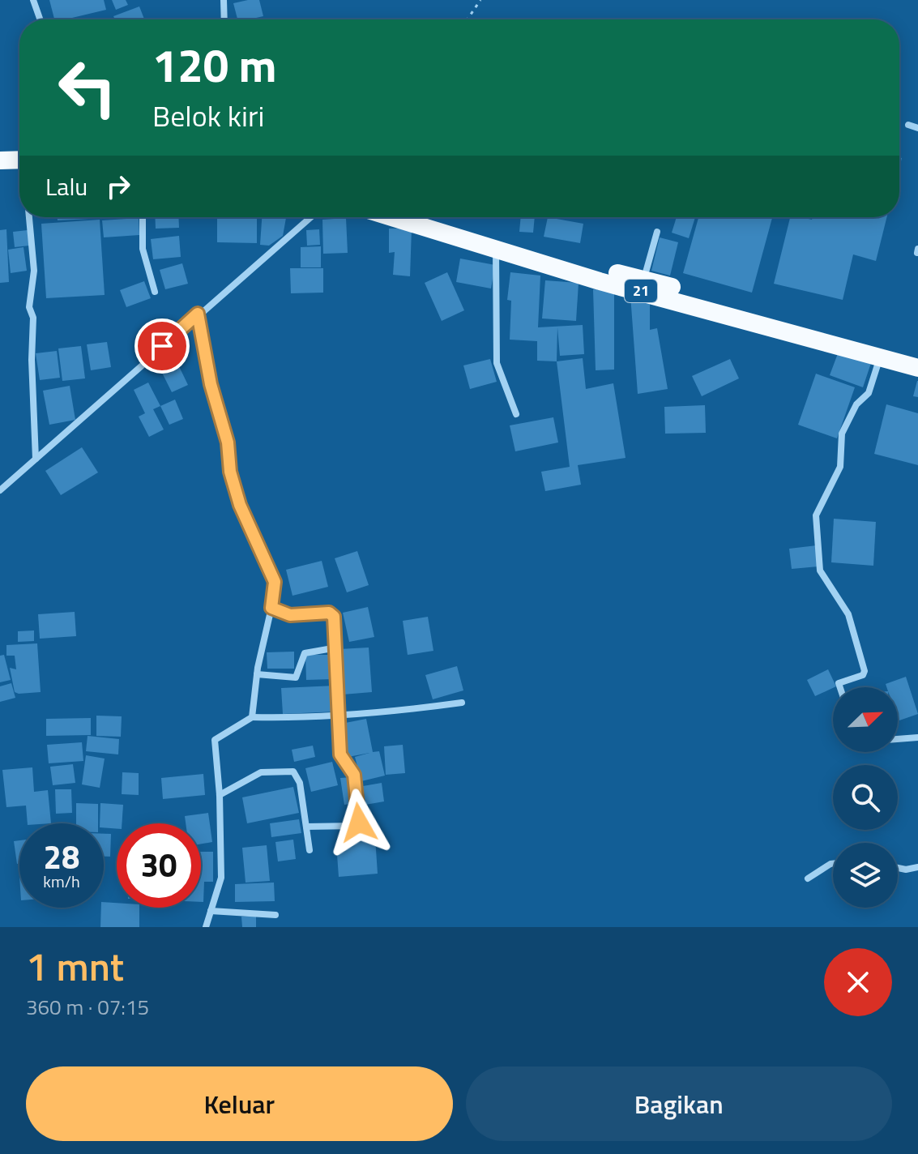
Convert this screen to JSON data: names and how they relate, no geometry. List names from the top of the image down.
{
  "streets": {
    "highway": ["21"]
  },
  "north": "top right",
  "page": {
    "turn": ["120 m", "Belok kiri"],
    "then": "Lalu",
    "speed": "28 km/h",
    "limit": "30",
    "heading": ["1 mnt", "360 m · 07:15"],
    "buttons": ["Keluar", "Bagikan"]
  }
}
